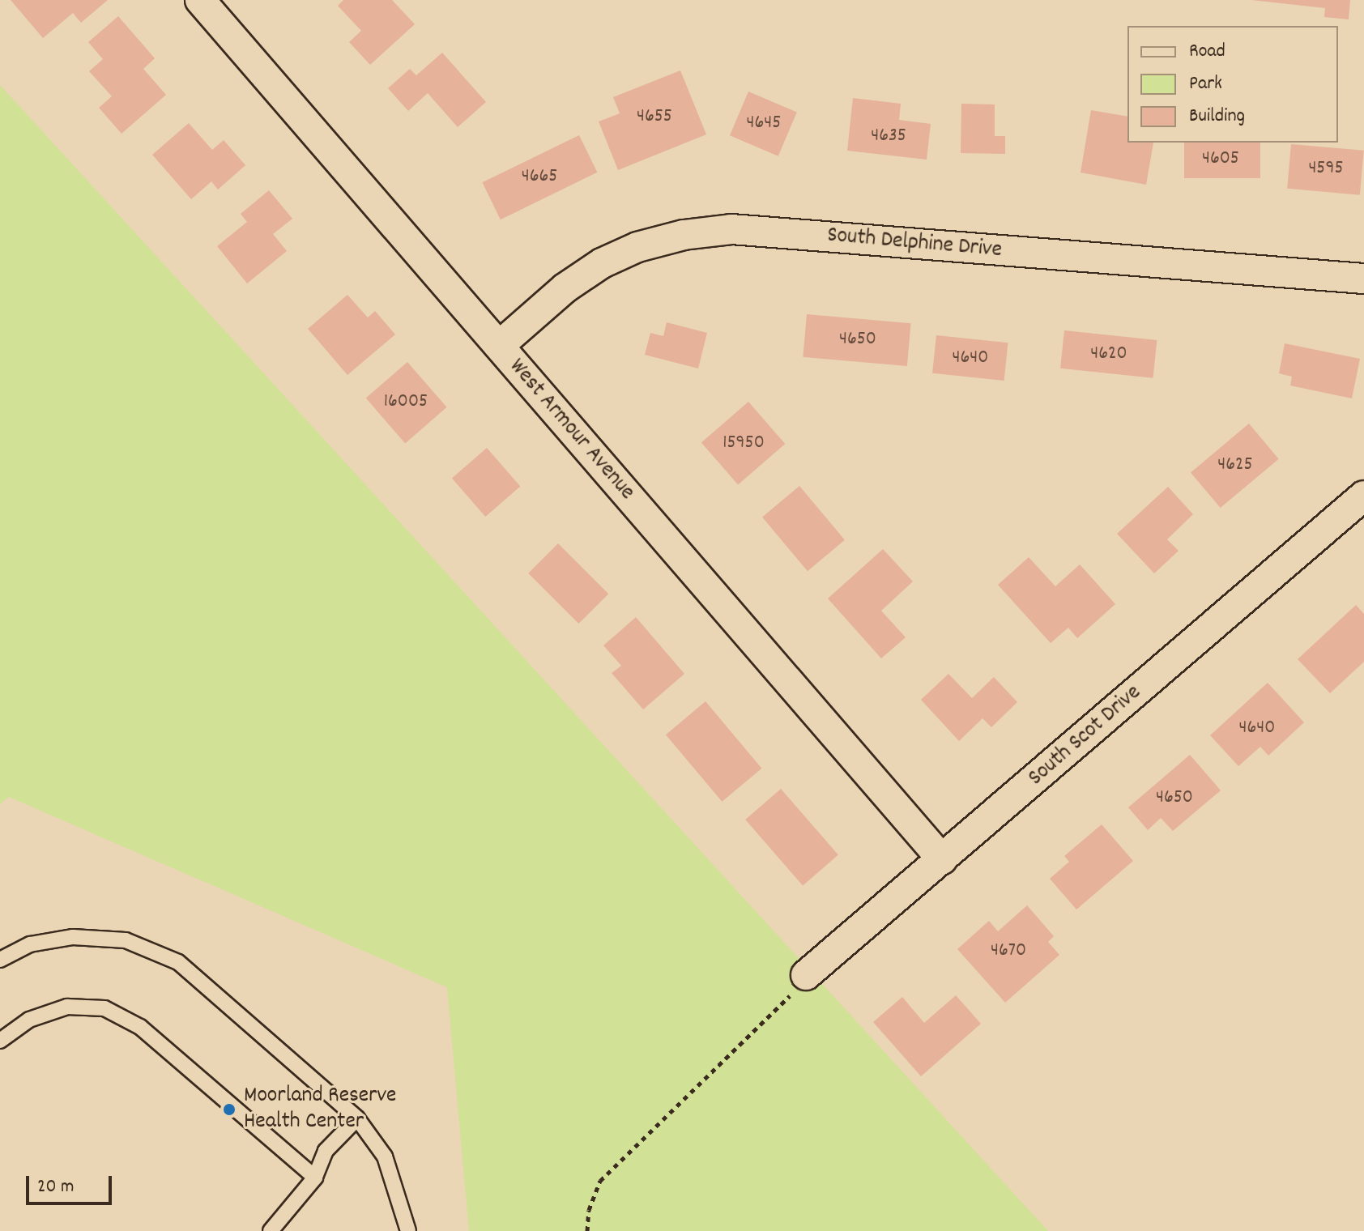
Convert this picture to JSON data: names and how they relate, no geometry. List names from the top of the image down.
{
  "streets": {
    "street": ["South Delphine Drive", "West Armour Avenue", "South Scot Drive"]
  },
  "crossings": [
    ["South Delphine Drive", "West Armour Avenue"],
    ["West Armour Avenue", "South Scot Drive"]
  ],
  "places": ["Moorland Reserve Health Center"],
  "house_numbers": [
    "4655",
    "4645",
    "4635",
    "4605",
    "4595",
    "4665",
    "4650",
    "4620",
    "4640",
    "16005",
    "15950",
    "4625",
    "4640",
    "4650",
    "4670"
  ],
  "legend": ["Road", "Park", "Building"],
  "scale_bar": "20 m"
}
